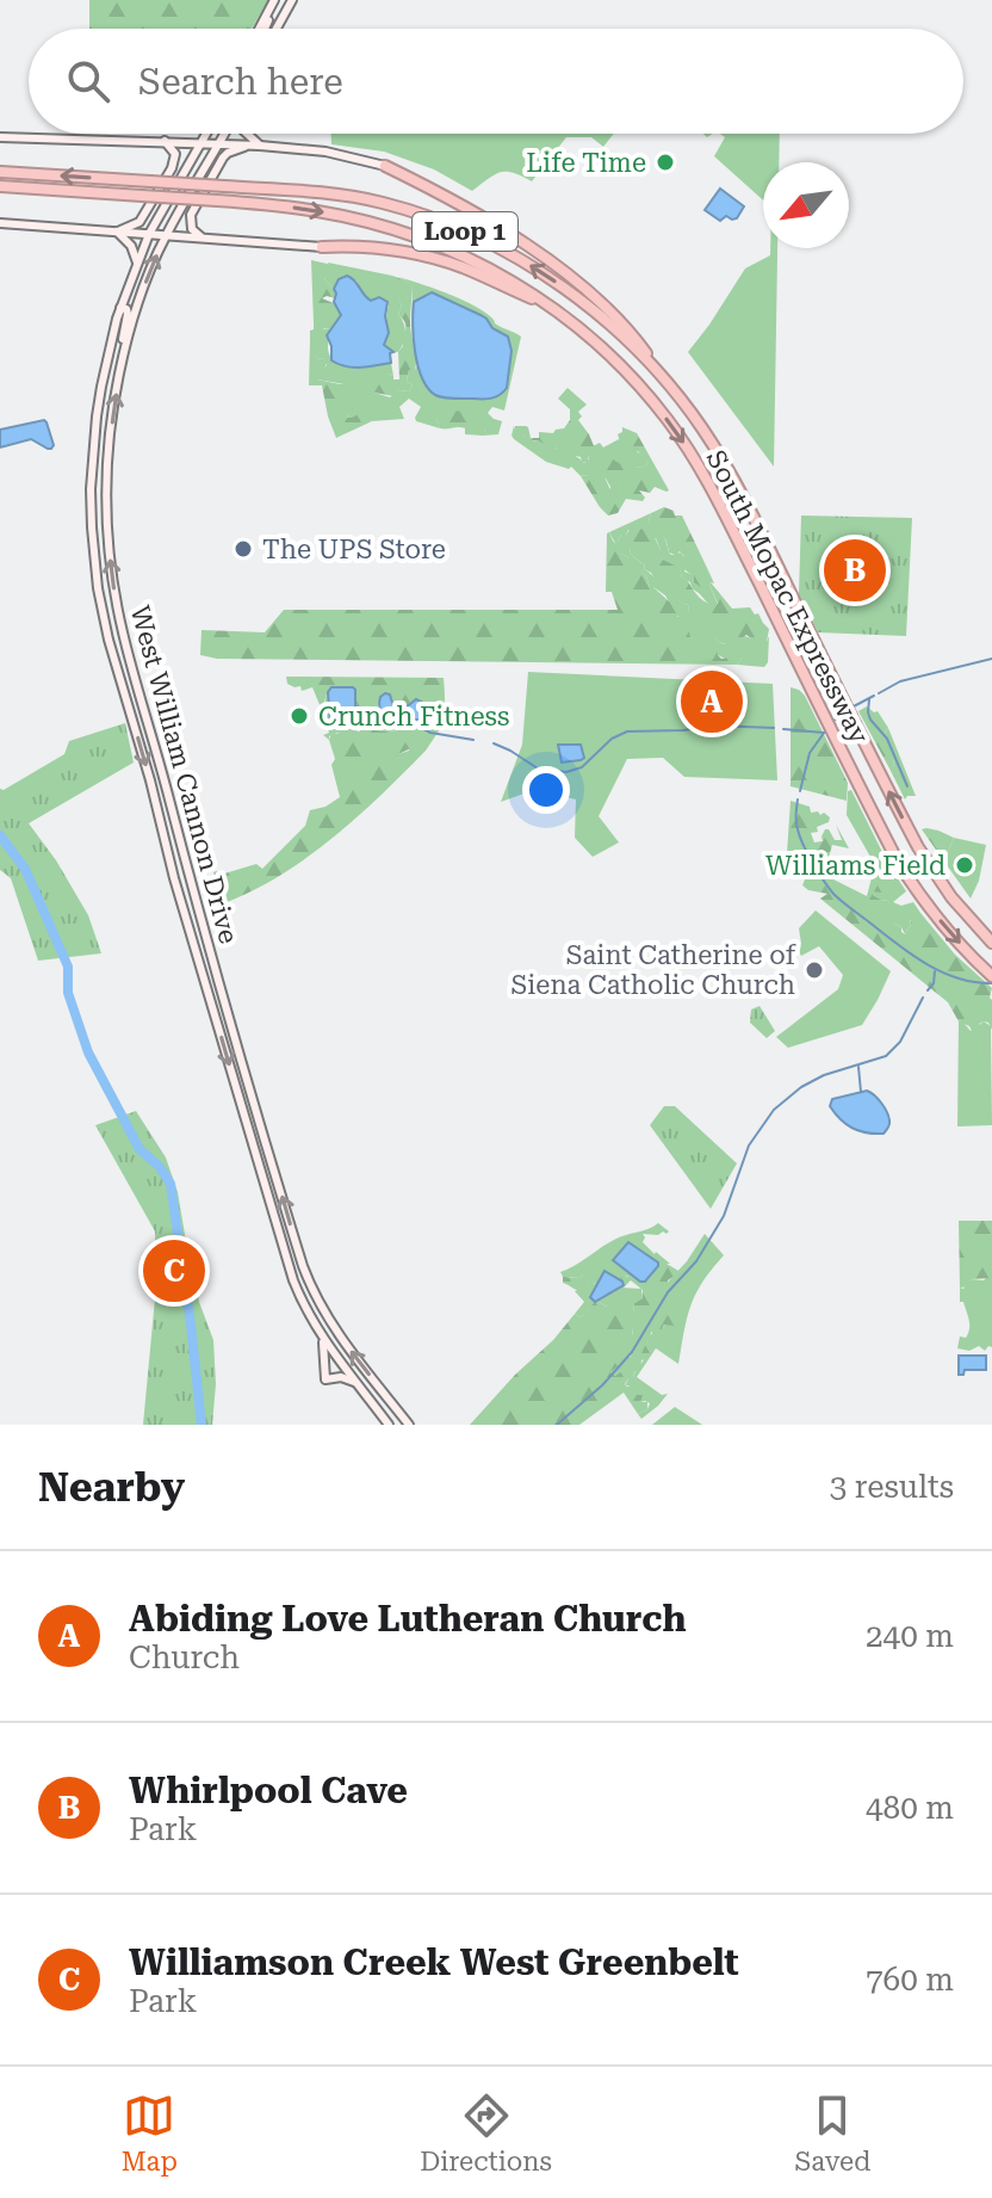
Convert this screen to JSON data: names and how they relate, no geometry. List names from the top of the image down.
{
  "streets": {
    "highway": ["Loop 1", "South Mopac Expressway"],
    "main road": ["West William Cannon Drive"]
  },
  "places": [
    "Life Time",
    "The UPS Store",
    "Crunch Fitness",
    "Williams Field",
    "Saint Catherine of Siena Catholic Church"
  ],
  "north": "bottom left",
  "page": {
    "search": "Search here",
    "pins": ["B", "A", "C"],
    "heading": ["Nearby", "3 results"],
    "list": [
      {
        "mark": "A",
        "name": "Abiding Love Lutheran Church",
        "note": "Church",
        "value": "240 m"
      },
      {
        "mark": "B",
        "name": "Whirlpool Cave",
        "note": "Park",
        "value": "480 m"
      },
      {
        "mark": "C",
        "name": "Williamson Creek West Greenbelt",
        "note": "Park",
        "value": "760 m"
      }
    ],
    "nav": ["Map", "Directions", "Saved"]
  }
}
